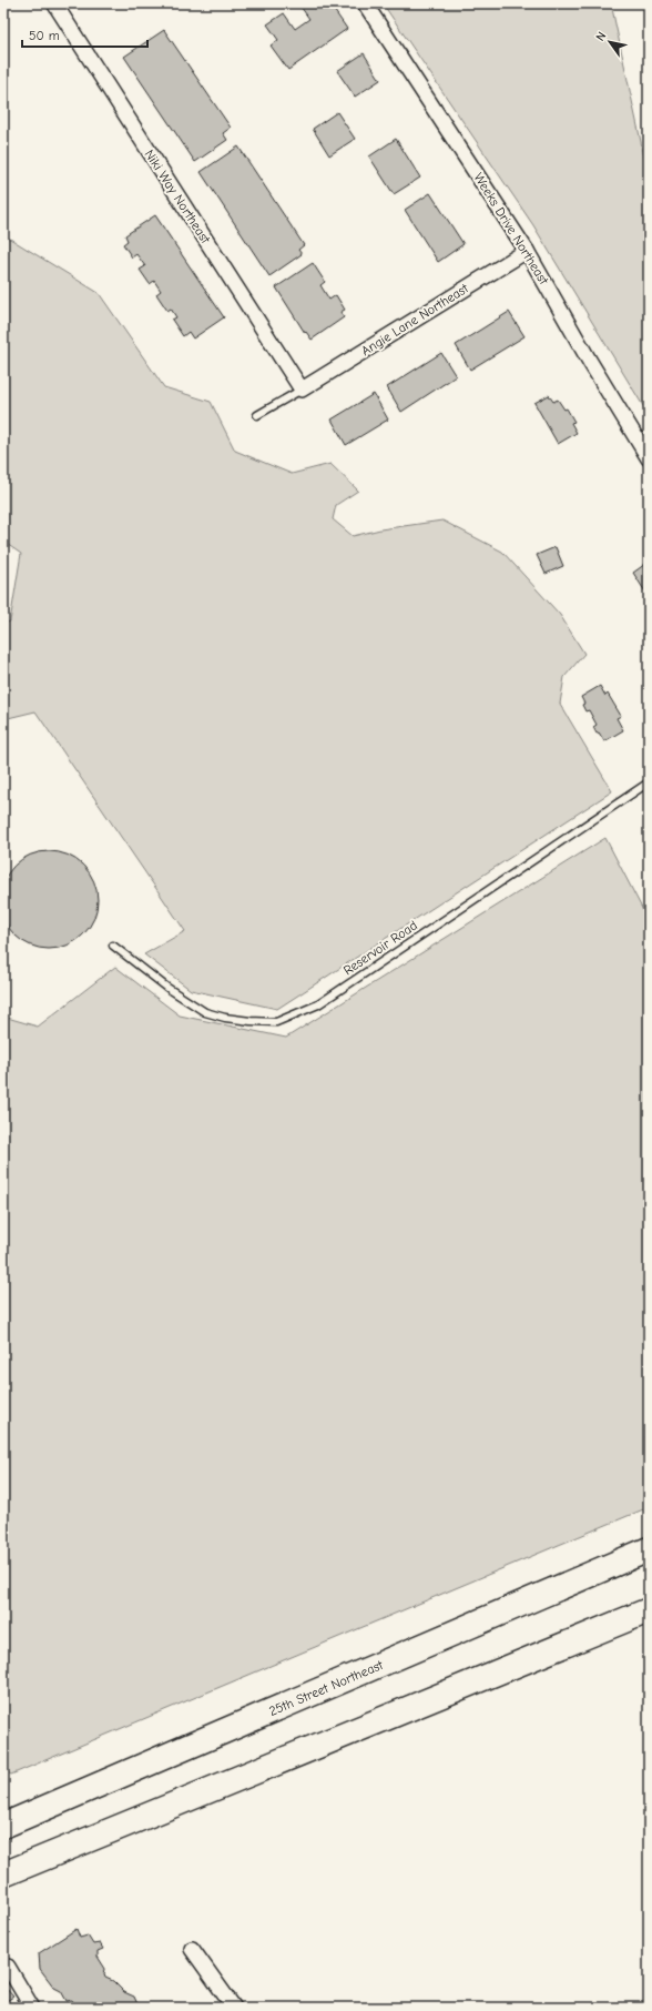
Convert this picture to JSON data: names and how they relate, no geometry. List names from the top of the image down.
{
  "streets": {
    "highway": ["25th Street Northeast"],
    "street": ["Niki Way Northeast", "Weeks Drive Northeast", "Angie Lane Northeast"],
    "lane": ["Reservoir Road"]
  },
  "crossings": [
    ["Niki Way Northeast", "Angie Lane Northeast"],
    ["Weeks Drive Northeast", "Angie Lane Northeast"]
  ],
  "scale_bar": "50 m",
  "north": "top left"
}
